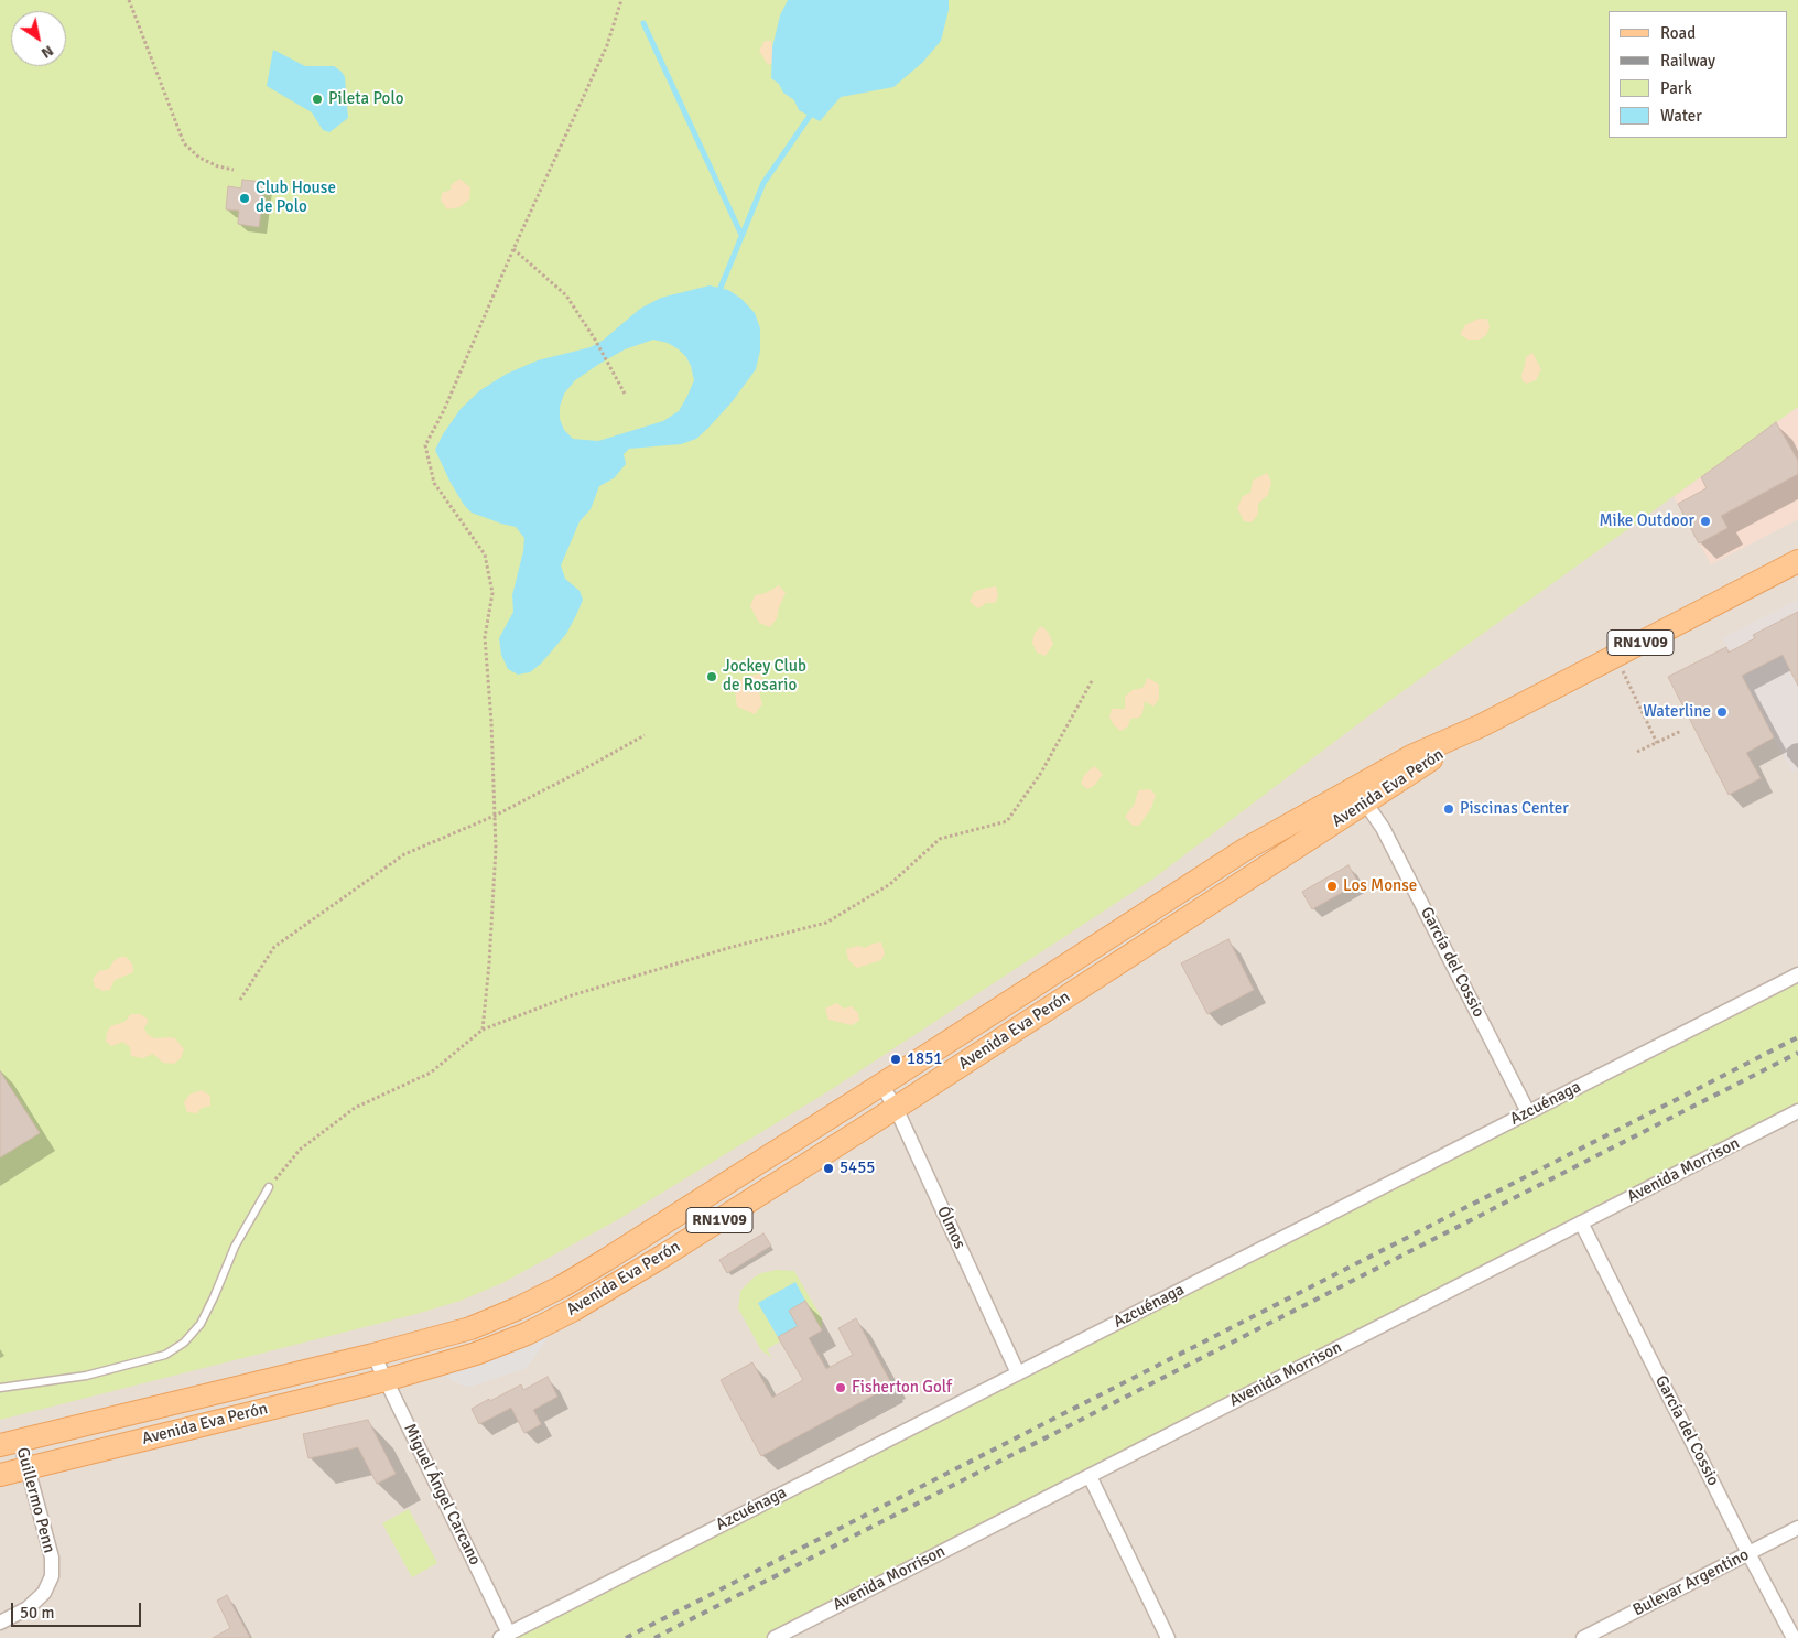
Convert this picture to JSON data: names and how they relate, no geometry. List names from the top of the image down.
{
  "streets": {
    "main road": ["RN1V09", "Avenida Eva Perón"],
    "street": [
      "García del Cossio",
      "Azcuénaga",
      "Avenida Morrison",
      "Ólmos",
      "Miguel Ángel Carcano",
      "Guillermo Penn",
      "Bulevar Argentino"
    ]
  },
  "crossings": [
    ["Avenida Eva Perón", "García del Cossio"],
    ["Avenida Eva Perón", "Ólmos"],
    ["Avenida Eva Perón", "Miguel Ángel Carcano"],
    ["Avenida Eva Perón", "Guillermo Penn"],
    ["García del Cossio", "Azcuénaga"],
    ["García del Cossio", "Avenida Morrison"],
    ["García del Cossio", "Bulevar Argentino"],
    ["Azcuénaga", "Ólmos"],
    ["Azcuénaga", "Miguel Ángel Carcano"]
  ],
  "places": [
    "Pileta Polo",
    "Club House de Polo",
    "Mike Outdoor",
    "Jockey Club de Rosario",
    "Waterline",
    "Piscinas Center",
    "Los Monse",
    "1851",
    "5455",
    "Fisherton Golf"
  ],
  "legend": [
    "Road",
    "Railway",
    "Park",
    "Water"
  ],
  "scale_bar": "50 m",
  "north": "bottom right"
}
